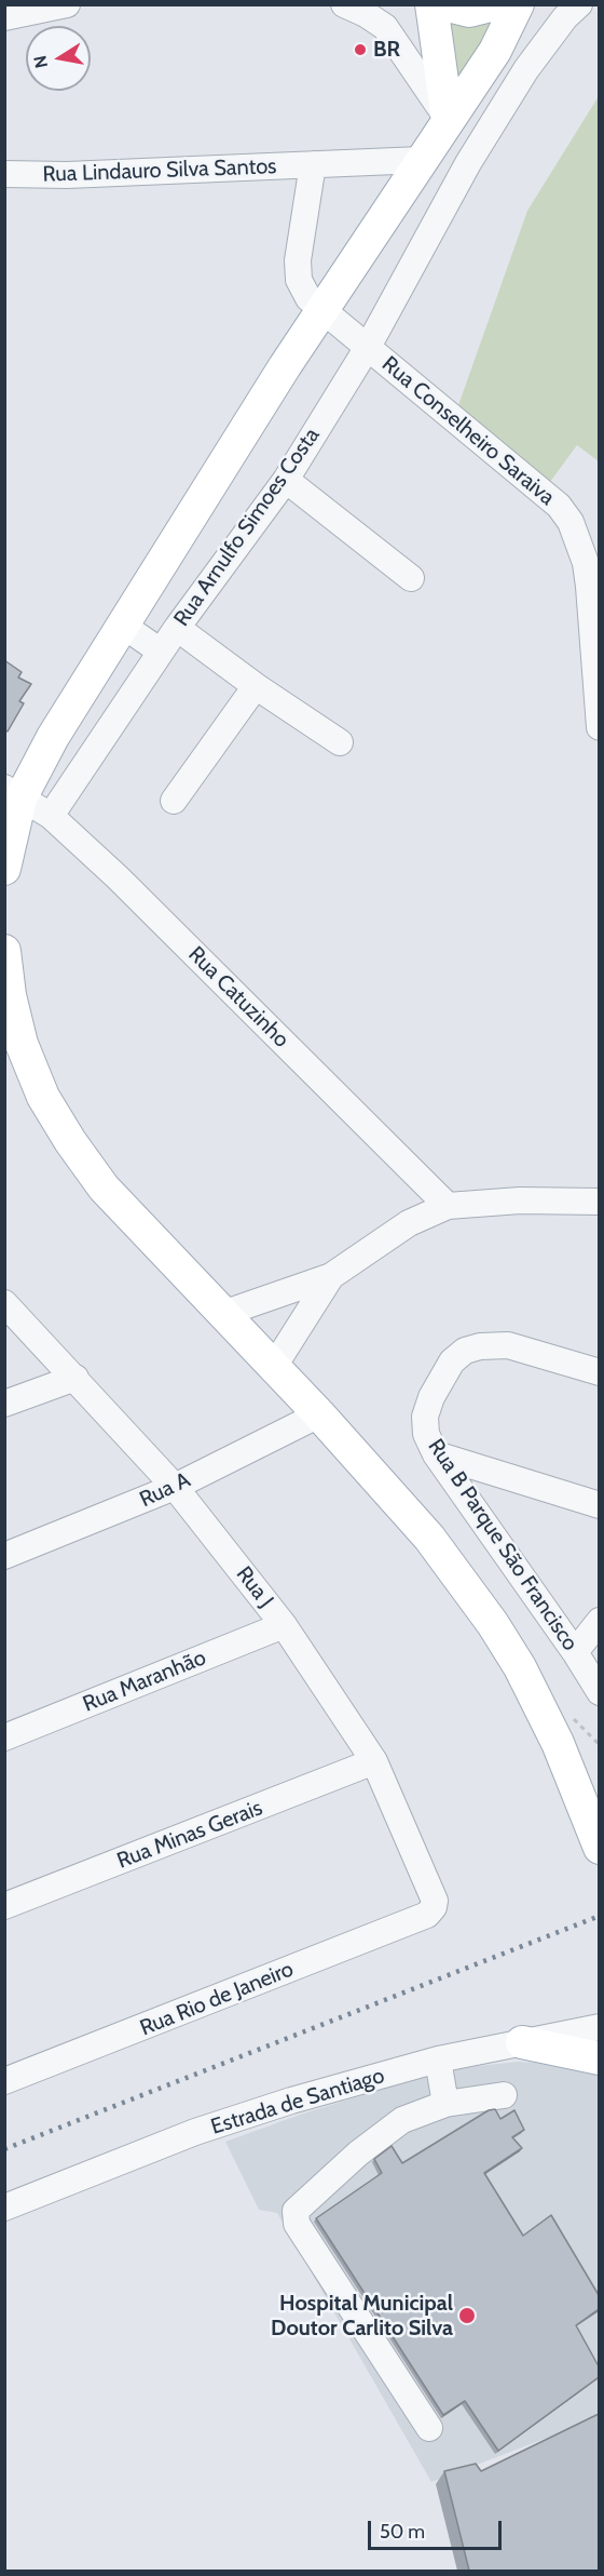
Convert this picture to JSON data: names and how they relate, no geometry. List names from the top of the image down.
{
  "streets": {
    "street": [
      "Rua Lindauro Silva Santos",
      "Rua Conselheiro Saraiva",
      "Rua Arnulfo Simoes Costa",
      "Rua Catuzinho",
      "Rua A",
      "Rua B Parque São Francisco",
      "Rua J",
      "Rua Maranhão",
      "Rua Minas Gerais",
      "Rua Rio de Janeiro",
      "Estrada de Santiago"
    ]
  },
  "crossings": [
    ["Rua Lindauro Silva Santos", "Rua Conselheiro Saraiva"],
    ["Rua Conselheiro Saraiva", "Rua Arnulfo Simoes Costa"],
    ["Rua Arnulfo Simoes Costa", "Rua Catuzinho"],
    ["Rua A", "Rua J"],
    ["Rua J", "Rua Maranhão"],
    ["Rua J", "Rua Minas Gerais"],
    ["Rua J", "Rua Rio de Janeiro"]
  ],
  "places": ["BR", "Hospital Municipal Doutor Carlito Silva"],
  "scale_bar": "50 m",
  "north": "left"
}
